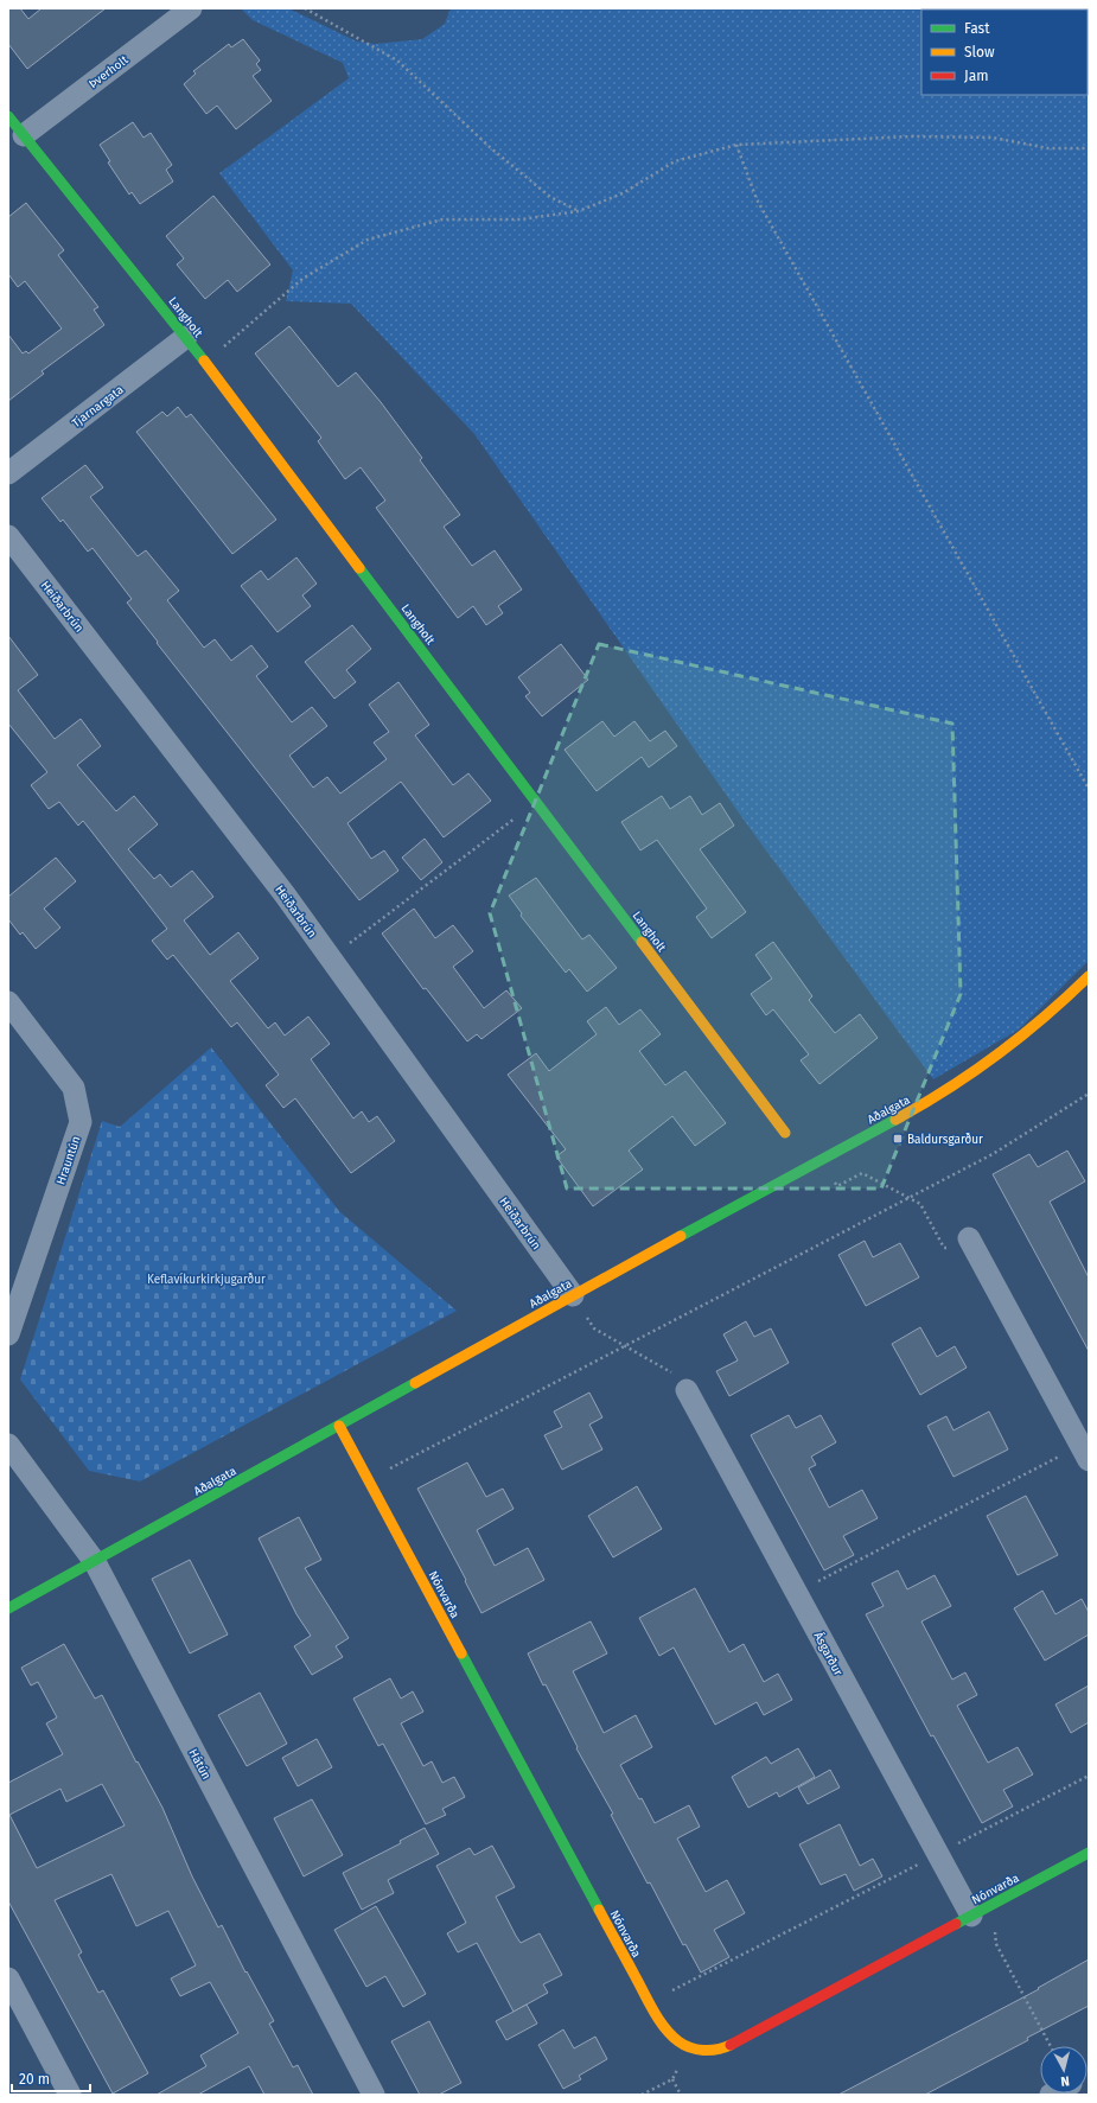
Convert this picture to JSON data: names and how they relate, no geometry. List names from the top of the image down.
{
  "streets": {
    "street": [
      "Þverholt",
      "Langholt",
      "Tjarnargata",
      "Heiðarbrún",
      "Aðalgata",
      "Hrauntún",
      "Nónvarða",
      "Ásgarður",
      "Hátún"
    ]
  },
  "crossings": [
    ["Þverholt", "Langholt"],
    ["Langholt", "Tjarnargata"],
    ["Heiðarbrún", "Aðalgata"],
    ["Aðalgata", "Nónvarða"],
    ["Aðalgata", "Hátún"],
    ["Nónvarða", "Ásgarður"]
  ],
  "parks": ["Keflavíkurkirkjugarður"],
  "places": {
    "transit": ["Baldursgarður"]
  },
  "legend": ["Fast", "Slow", "Jam"],
  "scale_bar": "20 m",
  "north": "bottom"
}
